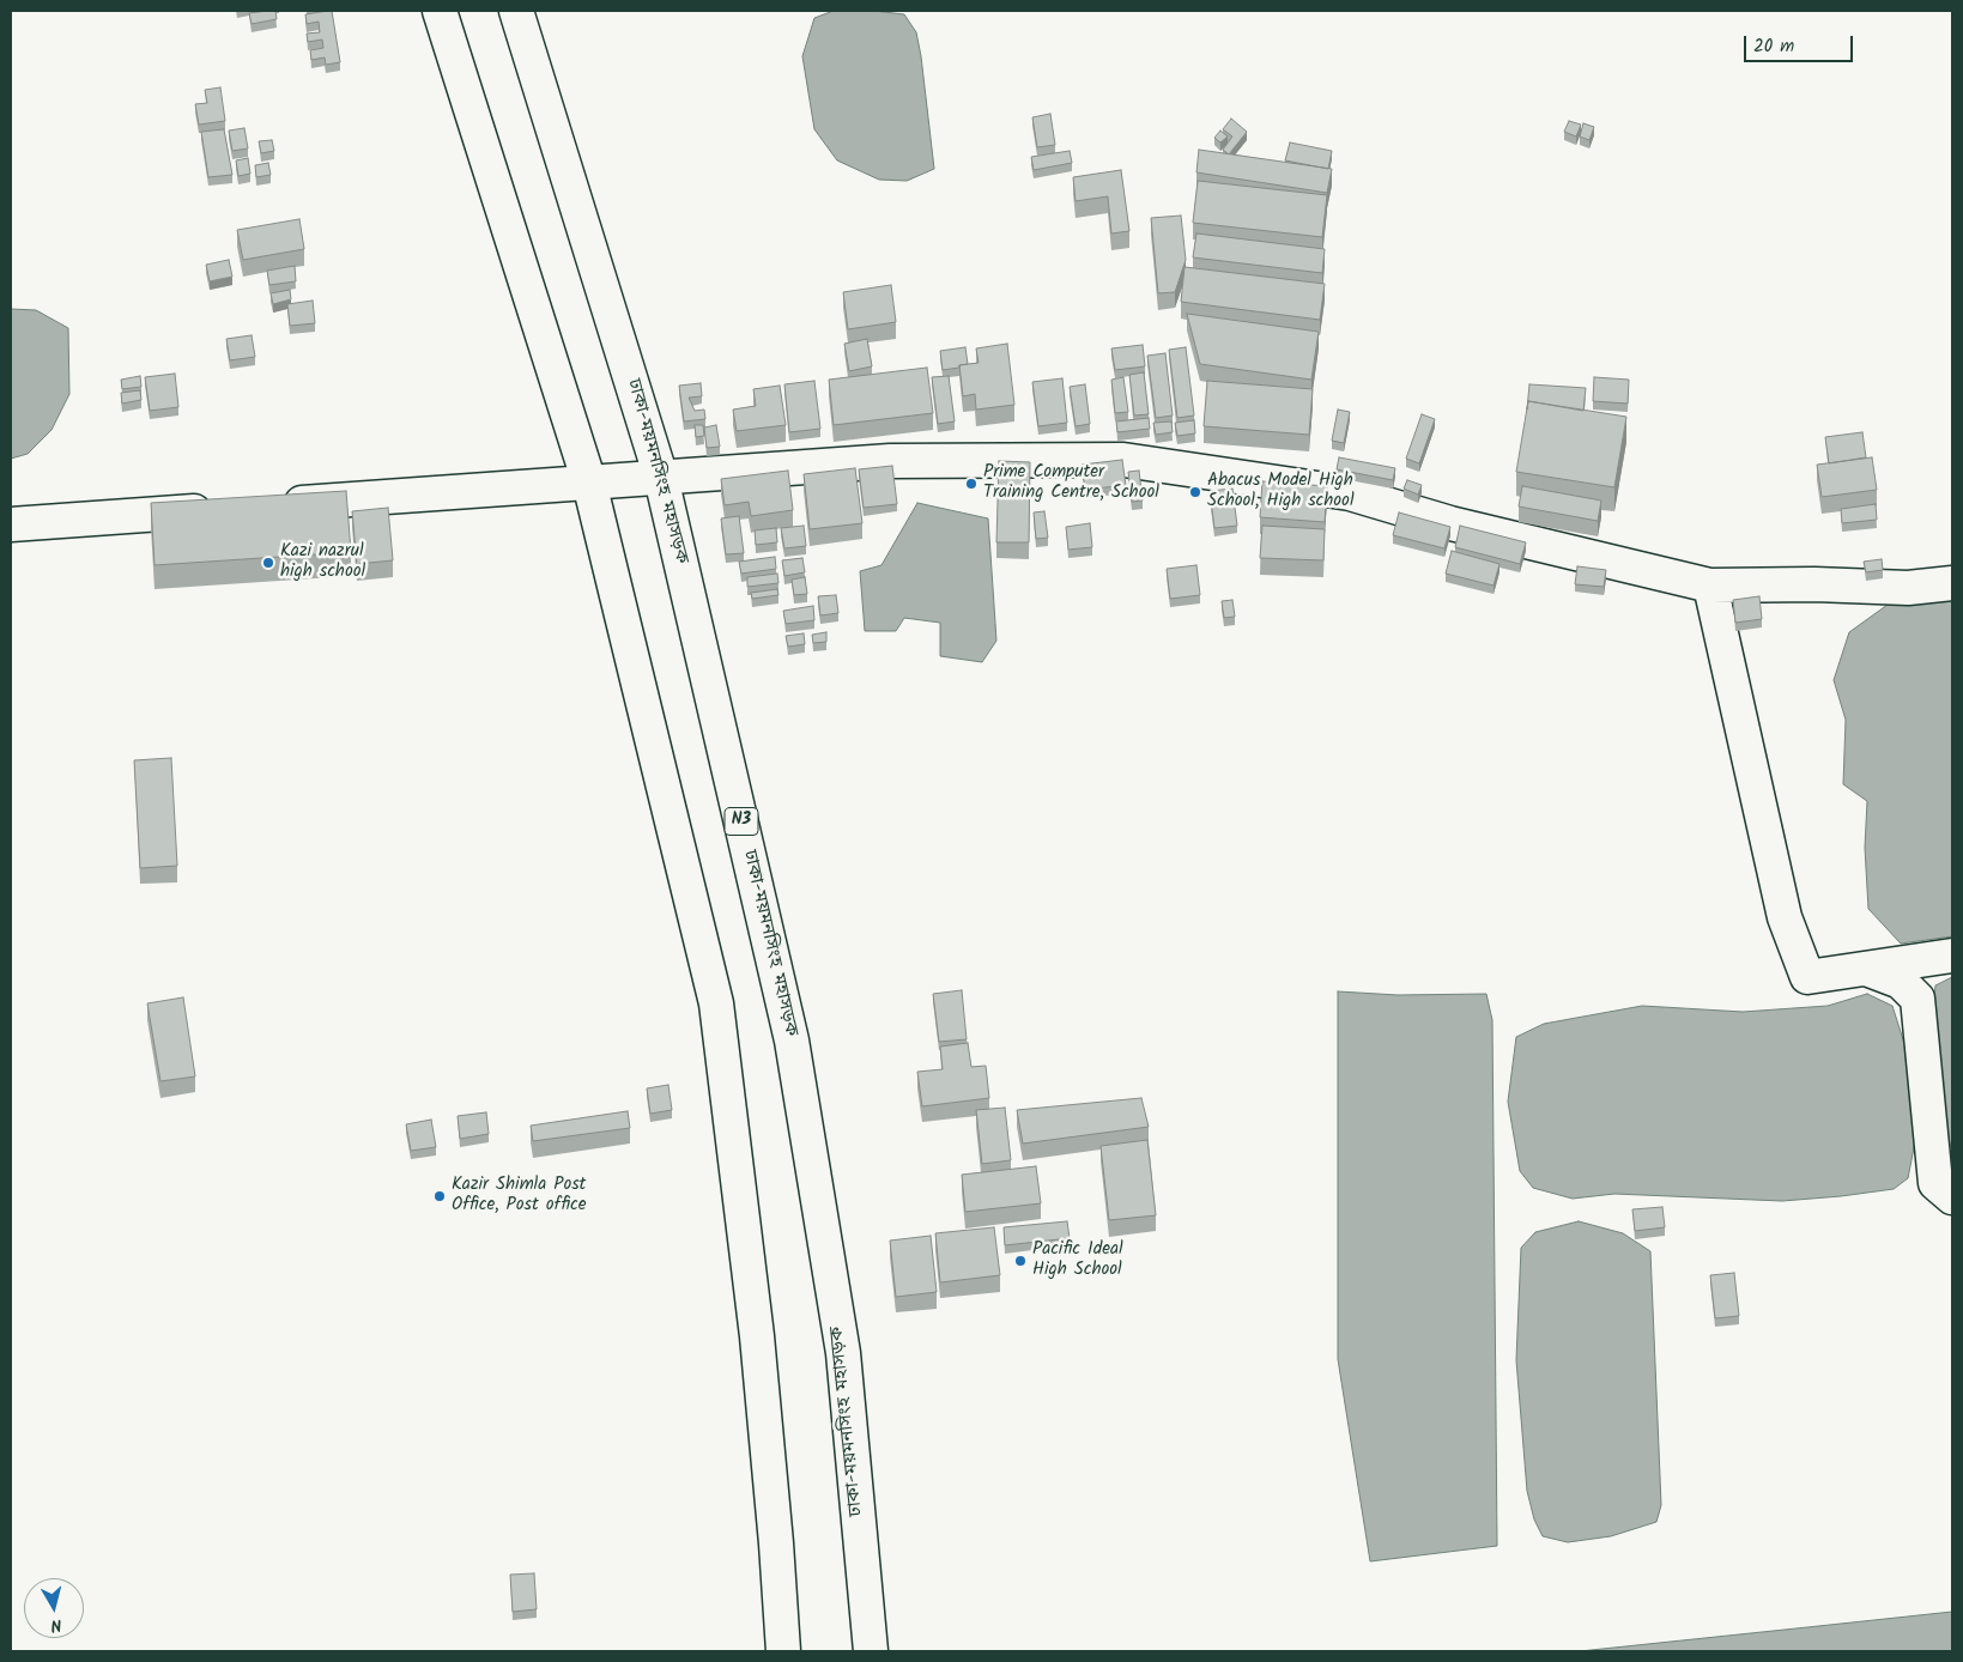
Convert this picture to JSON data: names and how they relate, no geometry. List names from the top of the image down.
{
  "streets": {
    "main road": ["ঢাকা-ময়মনসিংহ মহাসড়ক", "N3"]
  },
  "places": [
    "Prime Computer Training Centre, School",
    "Abacus Model High School, High school",
    "Kazi nazrul high school",
    "Kazir Shimla Post Office, Post office",
    "Pacific Ideal High School"
  ],
  "scale_bar": "20 m",
  "north": "bottom"
}
